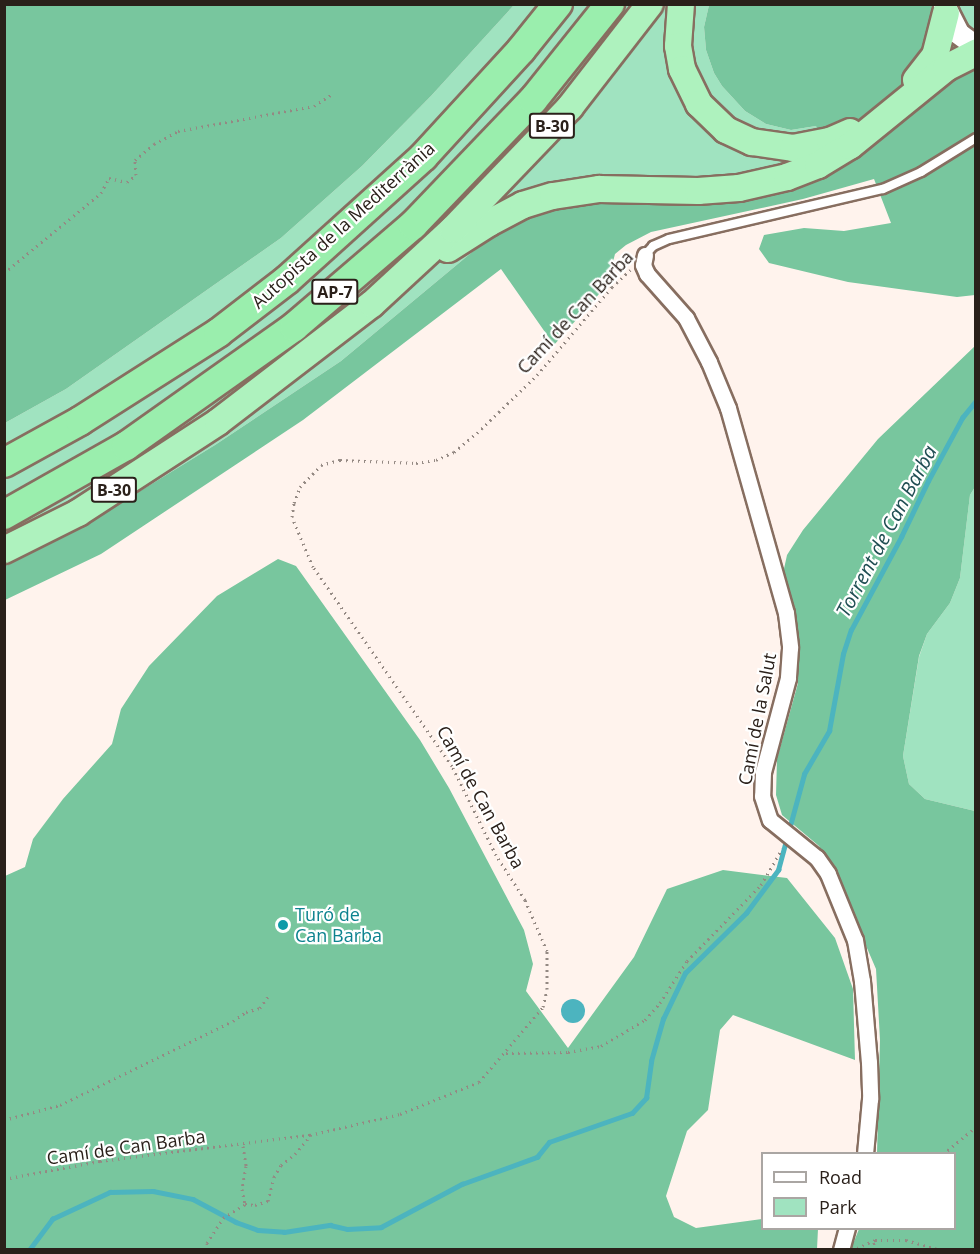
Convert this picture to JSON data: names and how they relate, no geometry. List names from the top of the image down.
{
  "streets": {
    "highway": ["B-30", "Autopista de la Mediterrània", "AP-7"],
    "street": ["Camí de la Salut"],
    "path": ["Camí de Can Barba"]
  },
  "crossings": [
    ["Camí de Can Barba", "Camí de la Salut"]
  ],
  "water": ["Torrent de Can Barba"],
  "places": ["Turó de Can Barba"],
  "legend": ["Road", "Park"]
}
